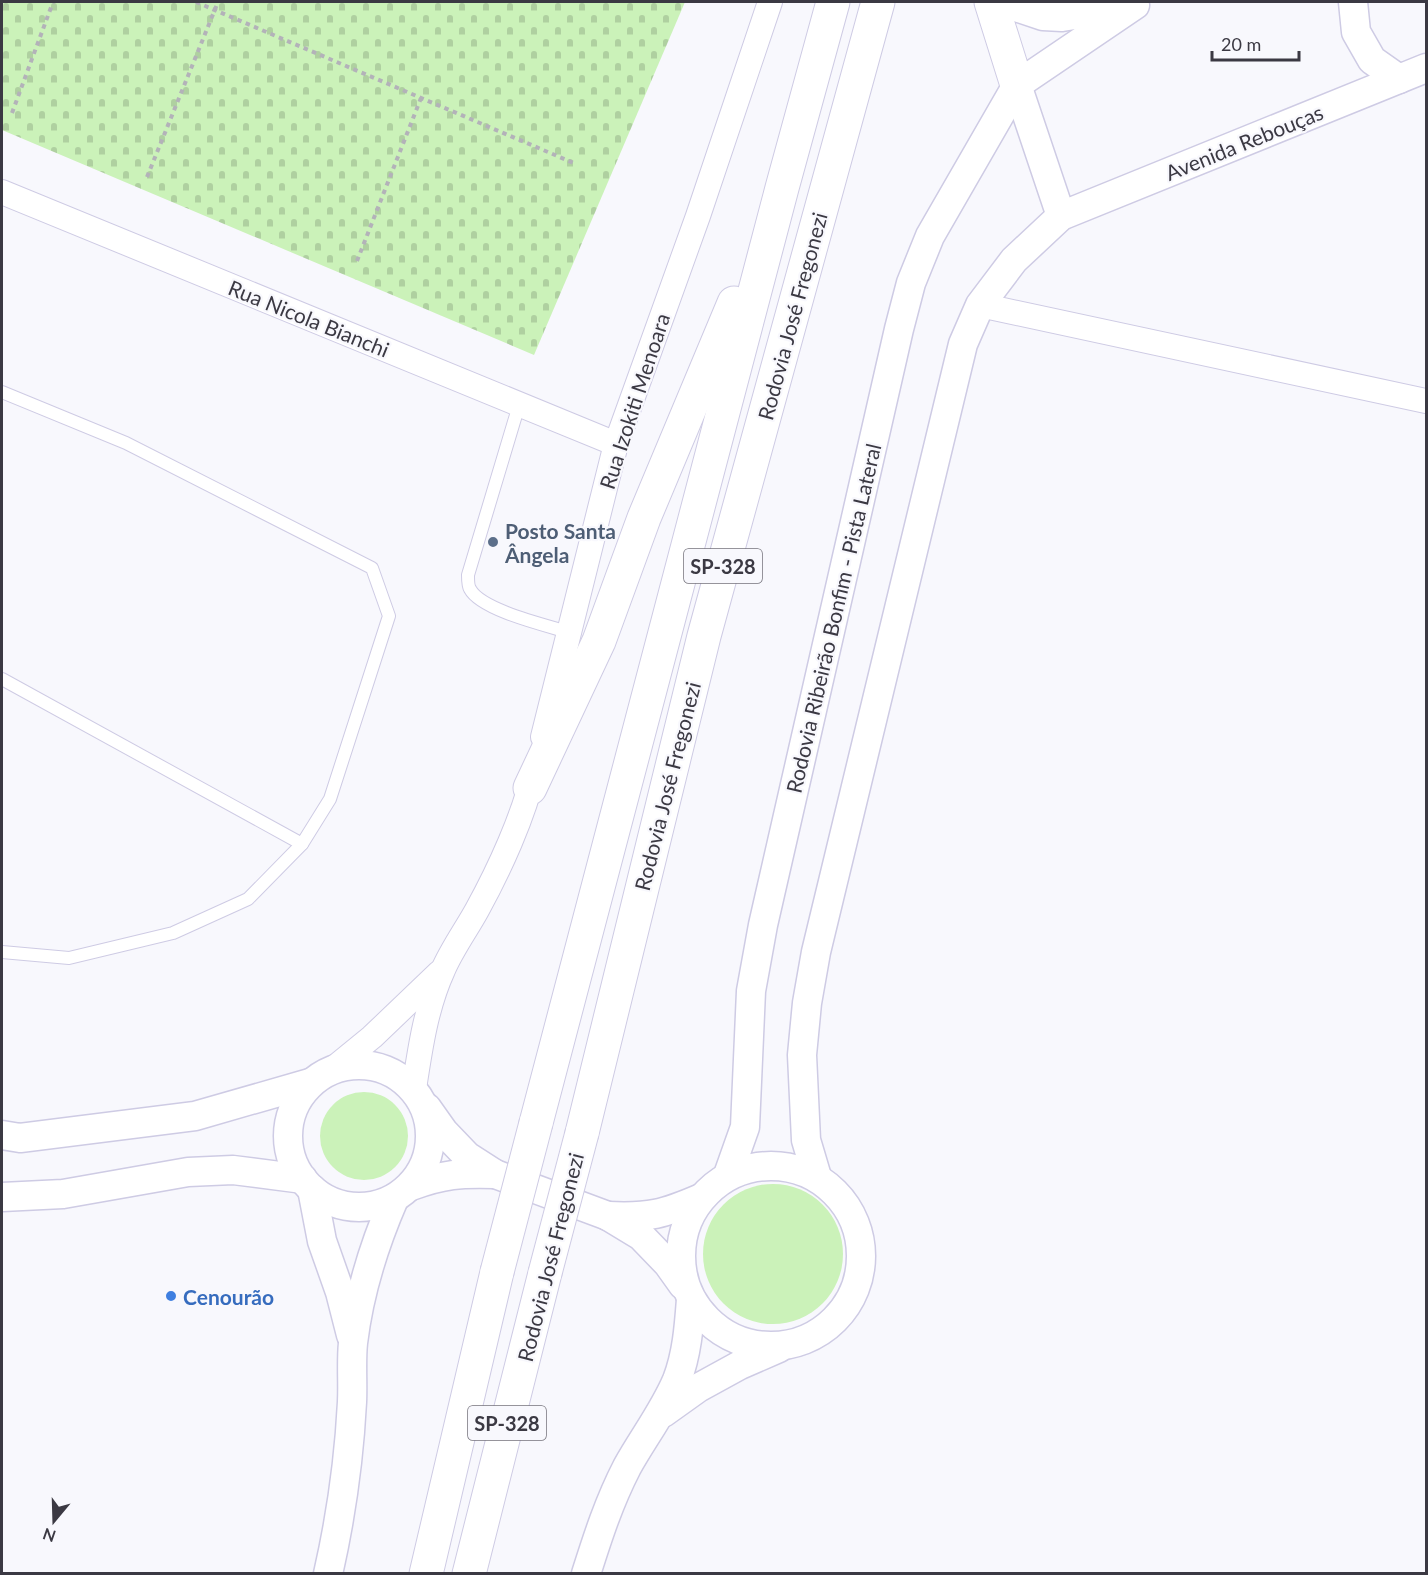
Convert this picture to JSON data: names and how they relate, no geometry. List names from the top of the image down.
{
  "streets": {
    "highway": ["Rodovia José Fregonezi", "SP-328"],
    "street": [
      "Avenida Rebouças",
      "Rua Nicola Bianchi",
      "Rua Izokiti Menoara",
      "Rodovia Ribeirão Bonfim - Pista Lateral"
    ]
  },
  "crossings": [
    ["Rua Nicola Bianchi", "Rua Izokiti Menoara"]
  ],
  "places": ["Posto Santa Ângela", "Cenourão"],
  "scale_bar": "20 m",
  "north": "bottom"
}
